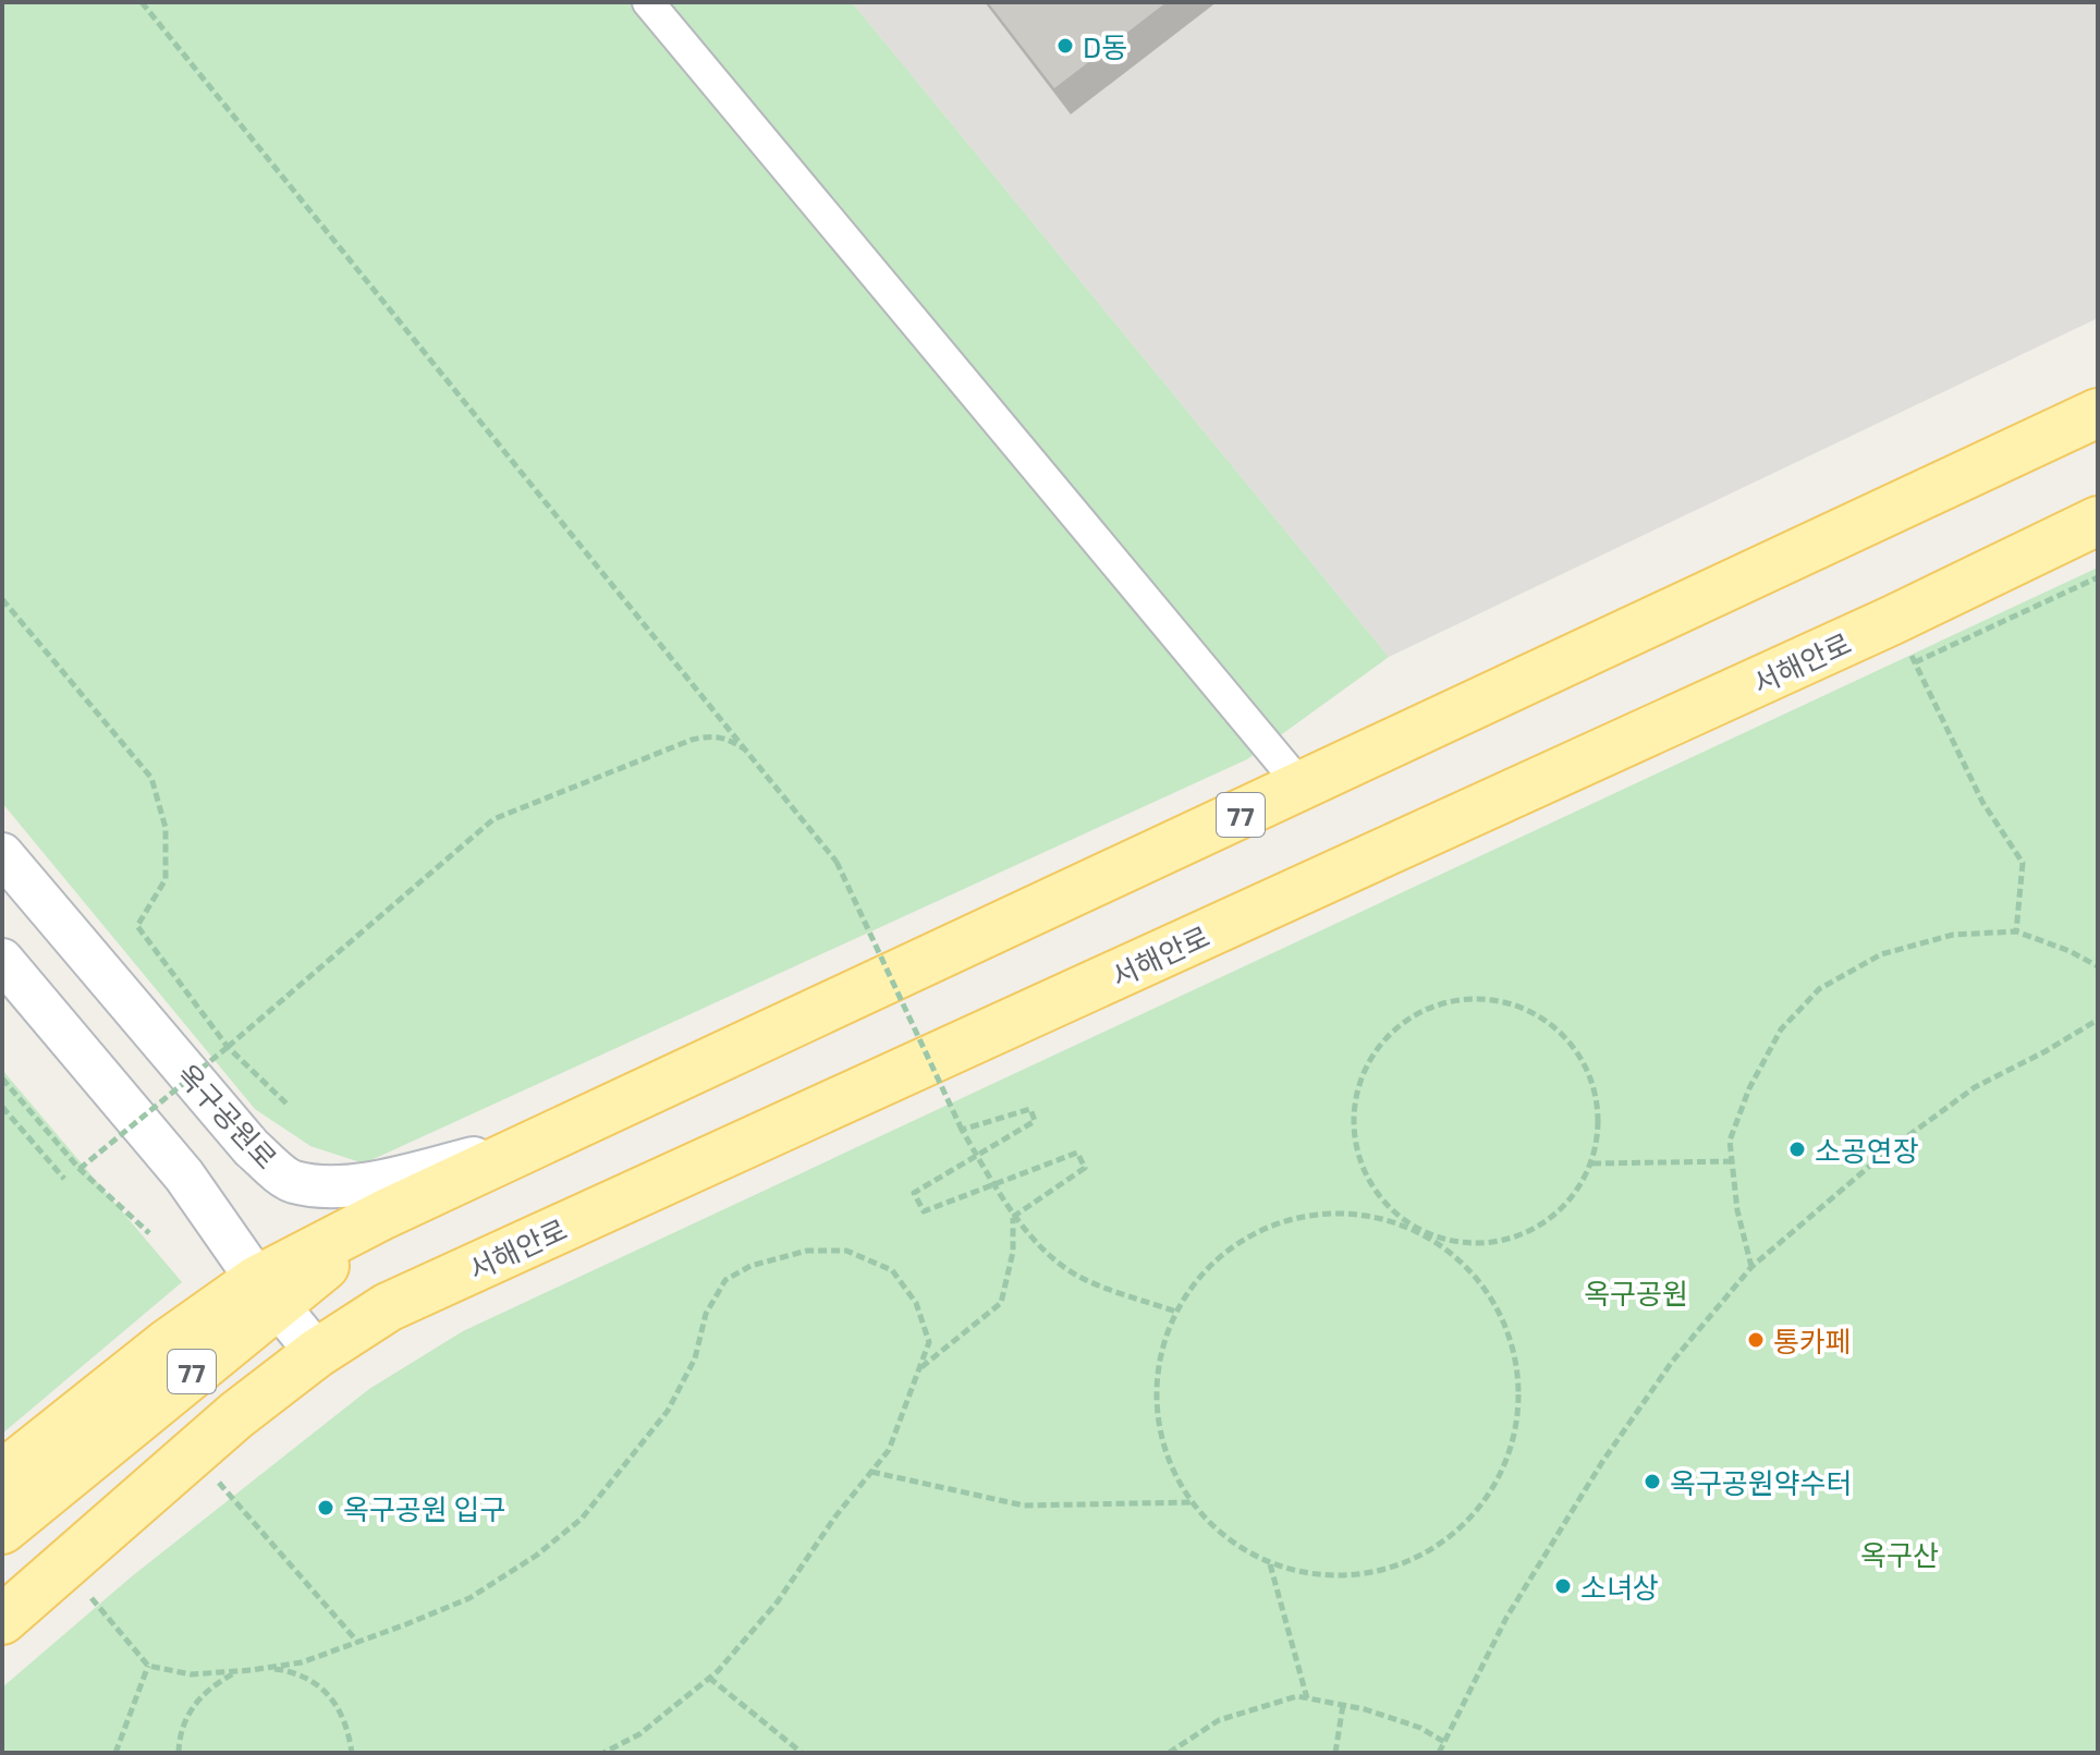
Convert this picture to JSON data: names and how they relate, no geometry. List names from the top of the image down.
{
  "streets": {
    "main road": ["서해안로", "77"],
    "street": ["옥구공원로"]
  },
  "crossings": [
    ["77", "옥구공원로"]
  ],
  "parks": ["옥구공원", "옥구산"],
  "places": [
    "D동",
    "소공연장",
    "통카페",
    "옥구공원약수터",
    "옥구공원 입구",
    "소녀상"
  ]
}
